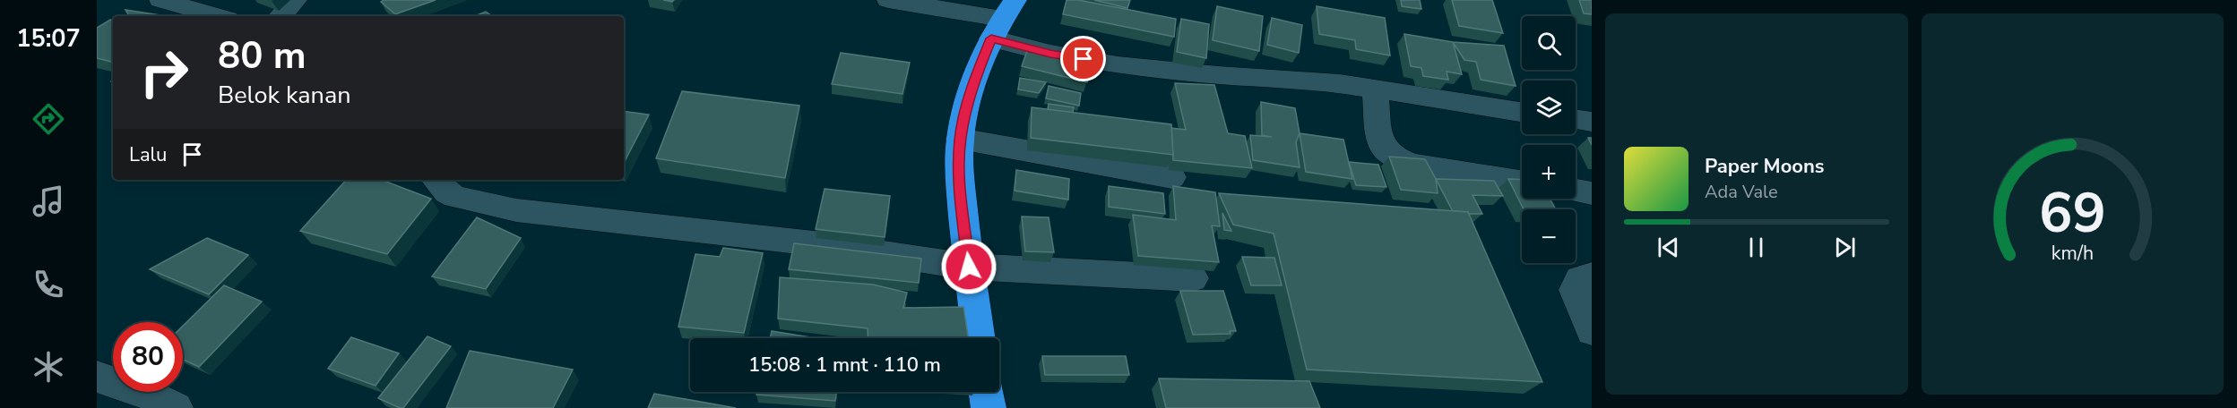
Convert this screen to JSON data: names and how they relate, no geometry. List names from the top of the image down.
{
  "page": {
    "tabs": "15:07",
    "map_buttons": ["+", "−"],
    "turn": ["80 m", "Belok kanan"],
    "then": "Lalu",
    "song": ["Paper Moons", "Ada Vale"],
    "limit": "80",
    "trip": "15:08 · 1 mnt · 110 m",
    "gauge": ["69", "km/h"]
  }
}
